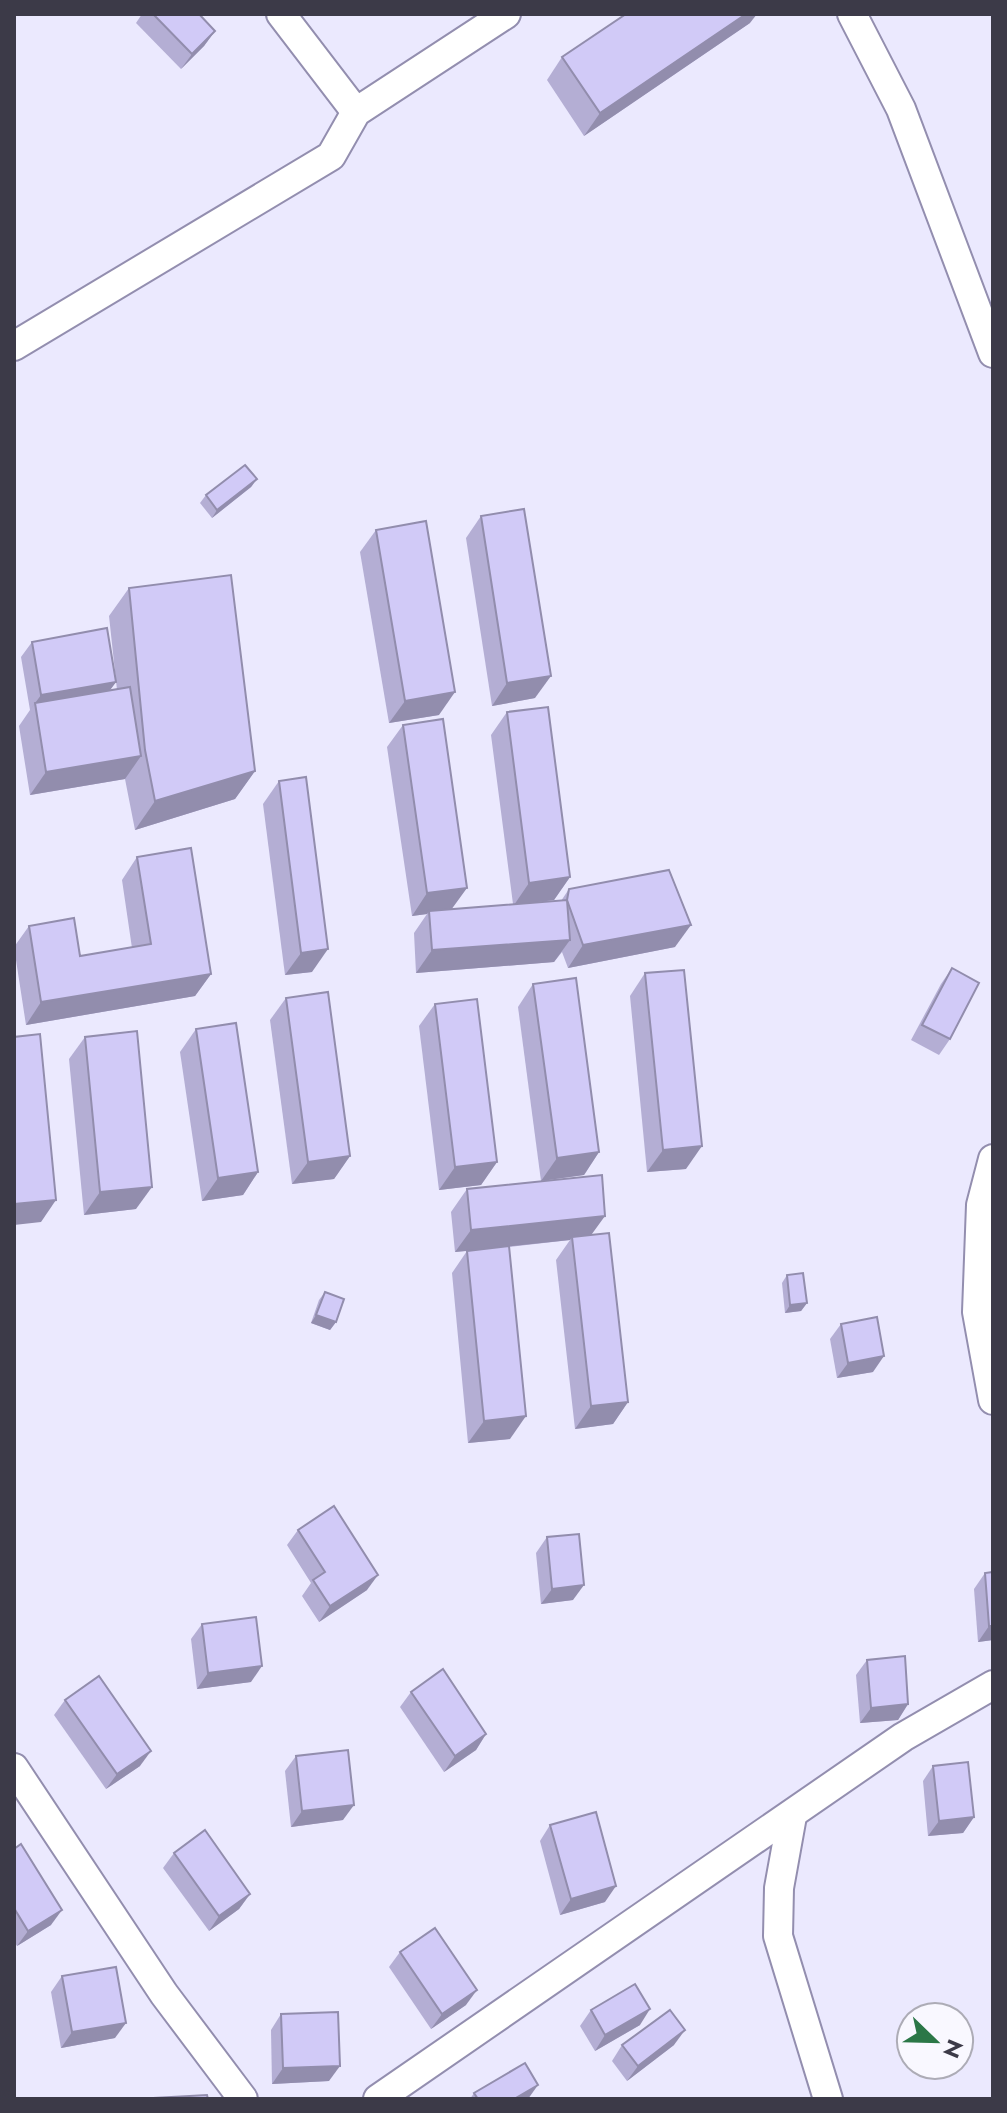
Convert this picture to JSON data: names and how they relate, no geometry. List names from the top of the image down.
{
  "north": "bottom right"
}
